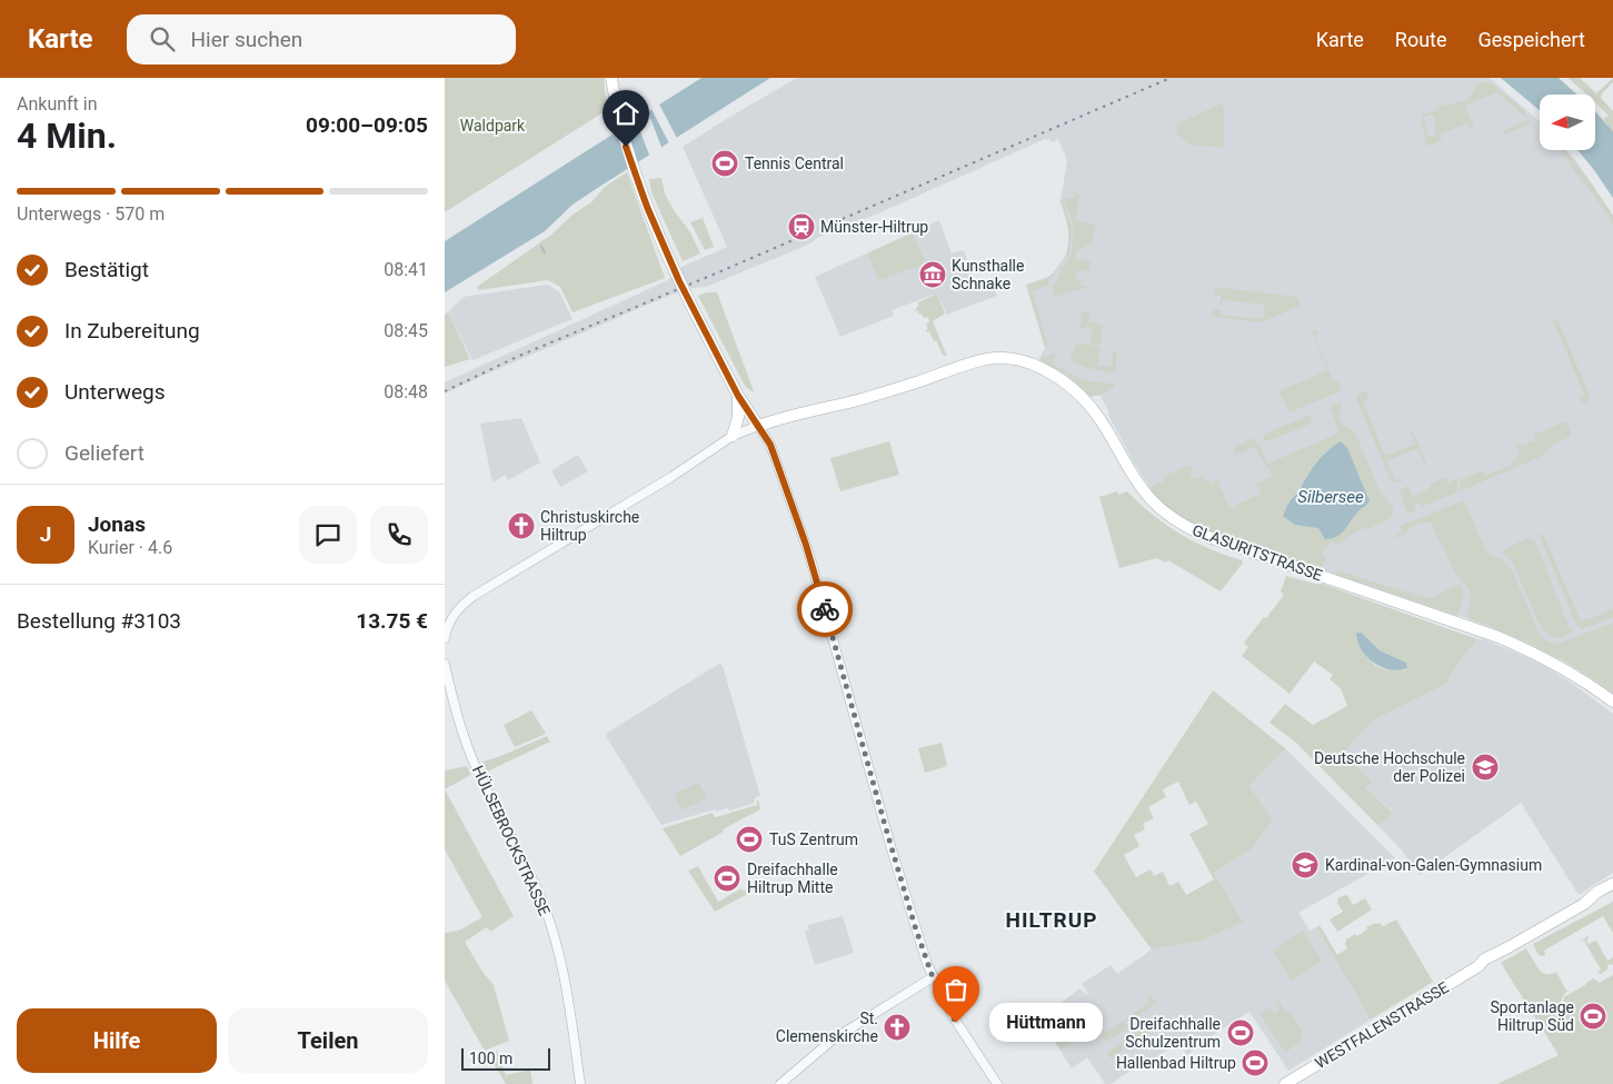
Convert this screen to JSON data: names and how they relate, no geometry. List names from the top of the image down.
{
  "streets": {
    "main road": ["GLASURITSTRASSE", "WESTFALENSTRASSE"],
    "street": ["HÜLSEBROCKSTRASSE"]
  },
  "districts": ["HILTRUP"],
  "water": ["Silbersee"],
  "parks": ["Waldpark"],
  "places": {
    "sports": [
      "Tennis Central",
      "TuS Zentrum",
      "Dreifachhalle Hiltrup Mitte",
      "Sportanlage Hiltrup Süd",
      "Dreifachhalle Schulzentrum",
      "Hallenbad Hiltrup"
    ],
    "station": ["Münster-Hiltrup"],
    "museum": ["Kunsthalle Schnake"],
    "church": ["Christuskirche Hiltrup", "St. Clemenskirche"],
    "school or university": ["Deutsche Hochschule der Polizei", "Kardinal-von-Galen-Gymnasium"],
    "other": ["Hüttmann"]
  },
  "scale_bar": "100 m",
  "north": "left",
  "page": {
    "header": "Karte",
    "search": "Hier suchen",
    "nav": ["Karte", "Route", "Gespeichert"],
    "heading": ["4 Min.", "Ankunft in", "09:00–09:05"],
    "panel": [
      "Jonas",
      "Kurier · 4.6",
      "Bestellung #3103",
      "13.75 €"
    ],
    "bar": "Unterwegs · 570 m",
    "list": [
      ["Bestätigt", "08:41"],
      ["In Zubereitung", "08:45"],
      ["Unterwegs", "08:48"],
      "Geliefert"
    ],
    "round": "J",
    "buttons": ["Hilfe", "Teilen"],
    "bubble": "Hüttmann",
    "scale": "100 m"
  }
}
